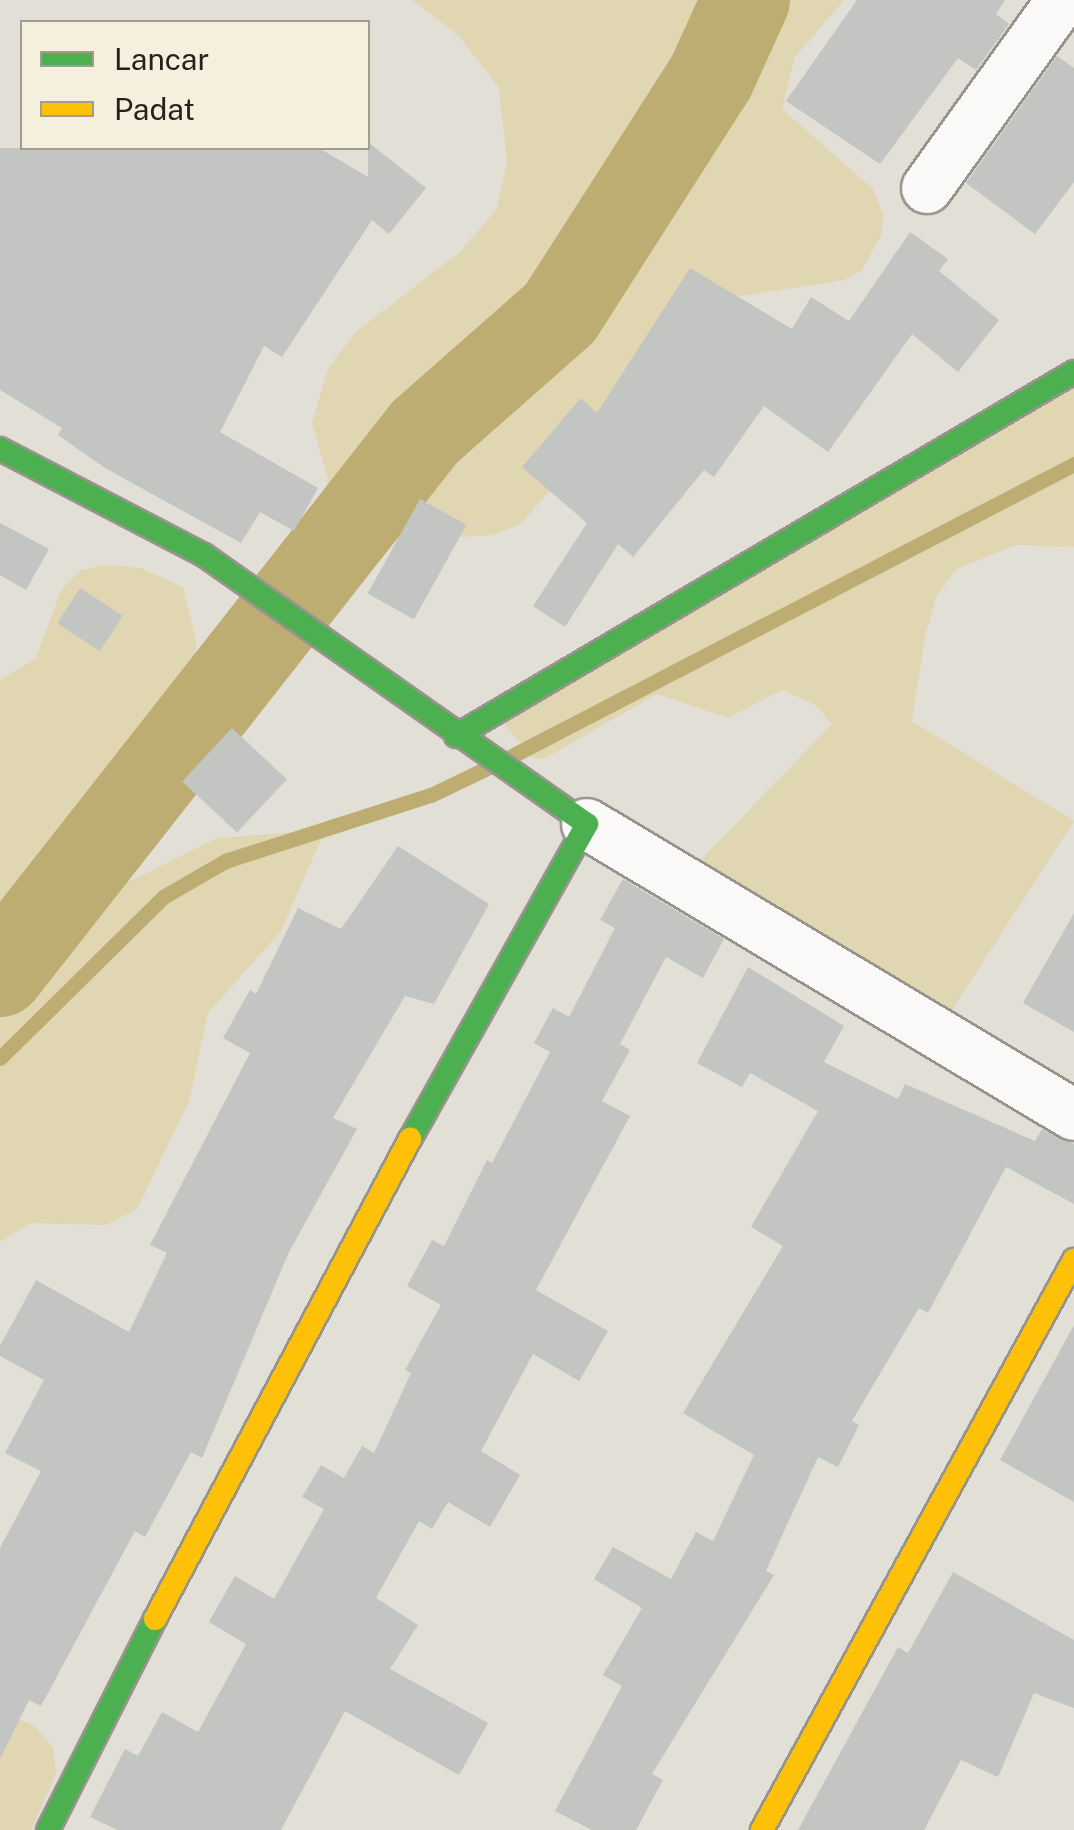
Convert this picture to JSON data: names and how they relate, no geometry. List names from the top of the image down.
{
  "legend": ["Lancar", "Padat"]
}
